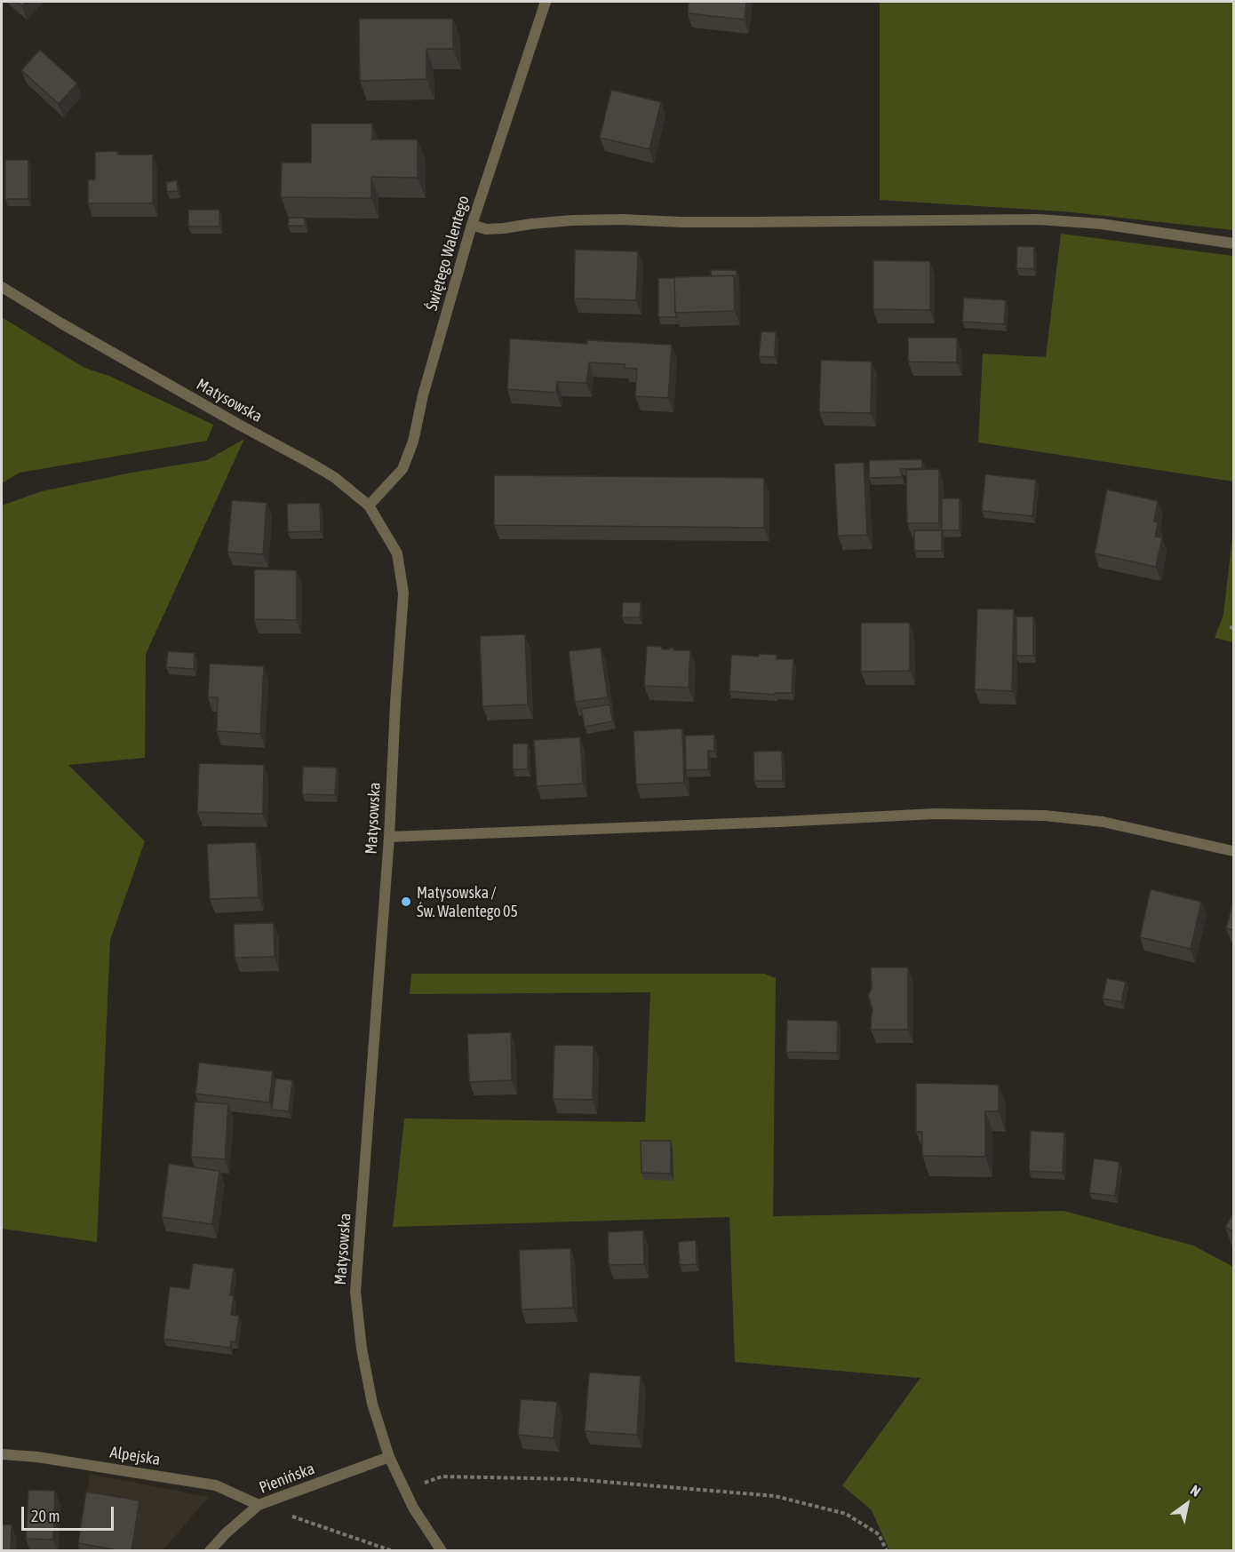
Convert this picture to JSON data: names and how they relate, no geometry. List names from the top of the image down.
{
  "streets": {
    "street": [
      "Świętego Walentego",
      "Matysowska",
      "Alpejska",
      "Pienińska"
    ]
  },
  "crossings": [
    ["Świętego Walentego", "Matysowska"],
    ["Matysowska", "Pienińska"],
    ["Alpejska", "Pienińska"]
  ],
  "places": ["Matysowska / Św. Walentego 05"],
  "scale_bar": "20 m",
  "north": "top right"
}
